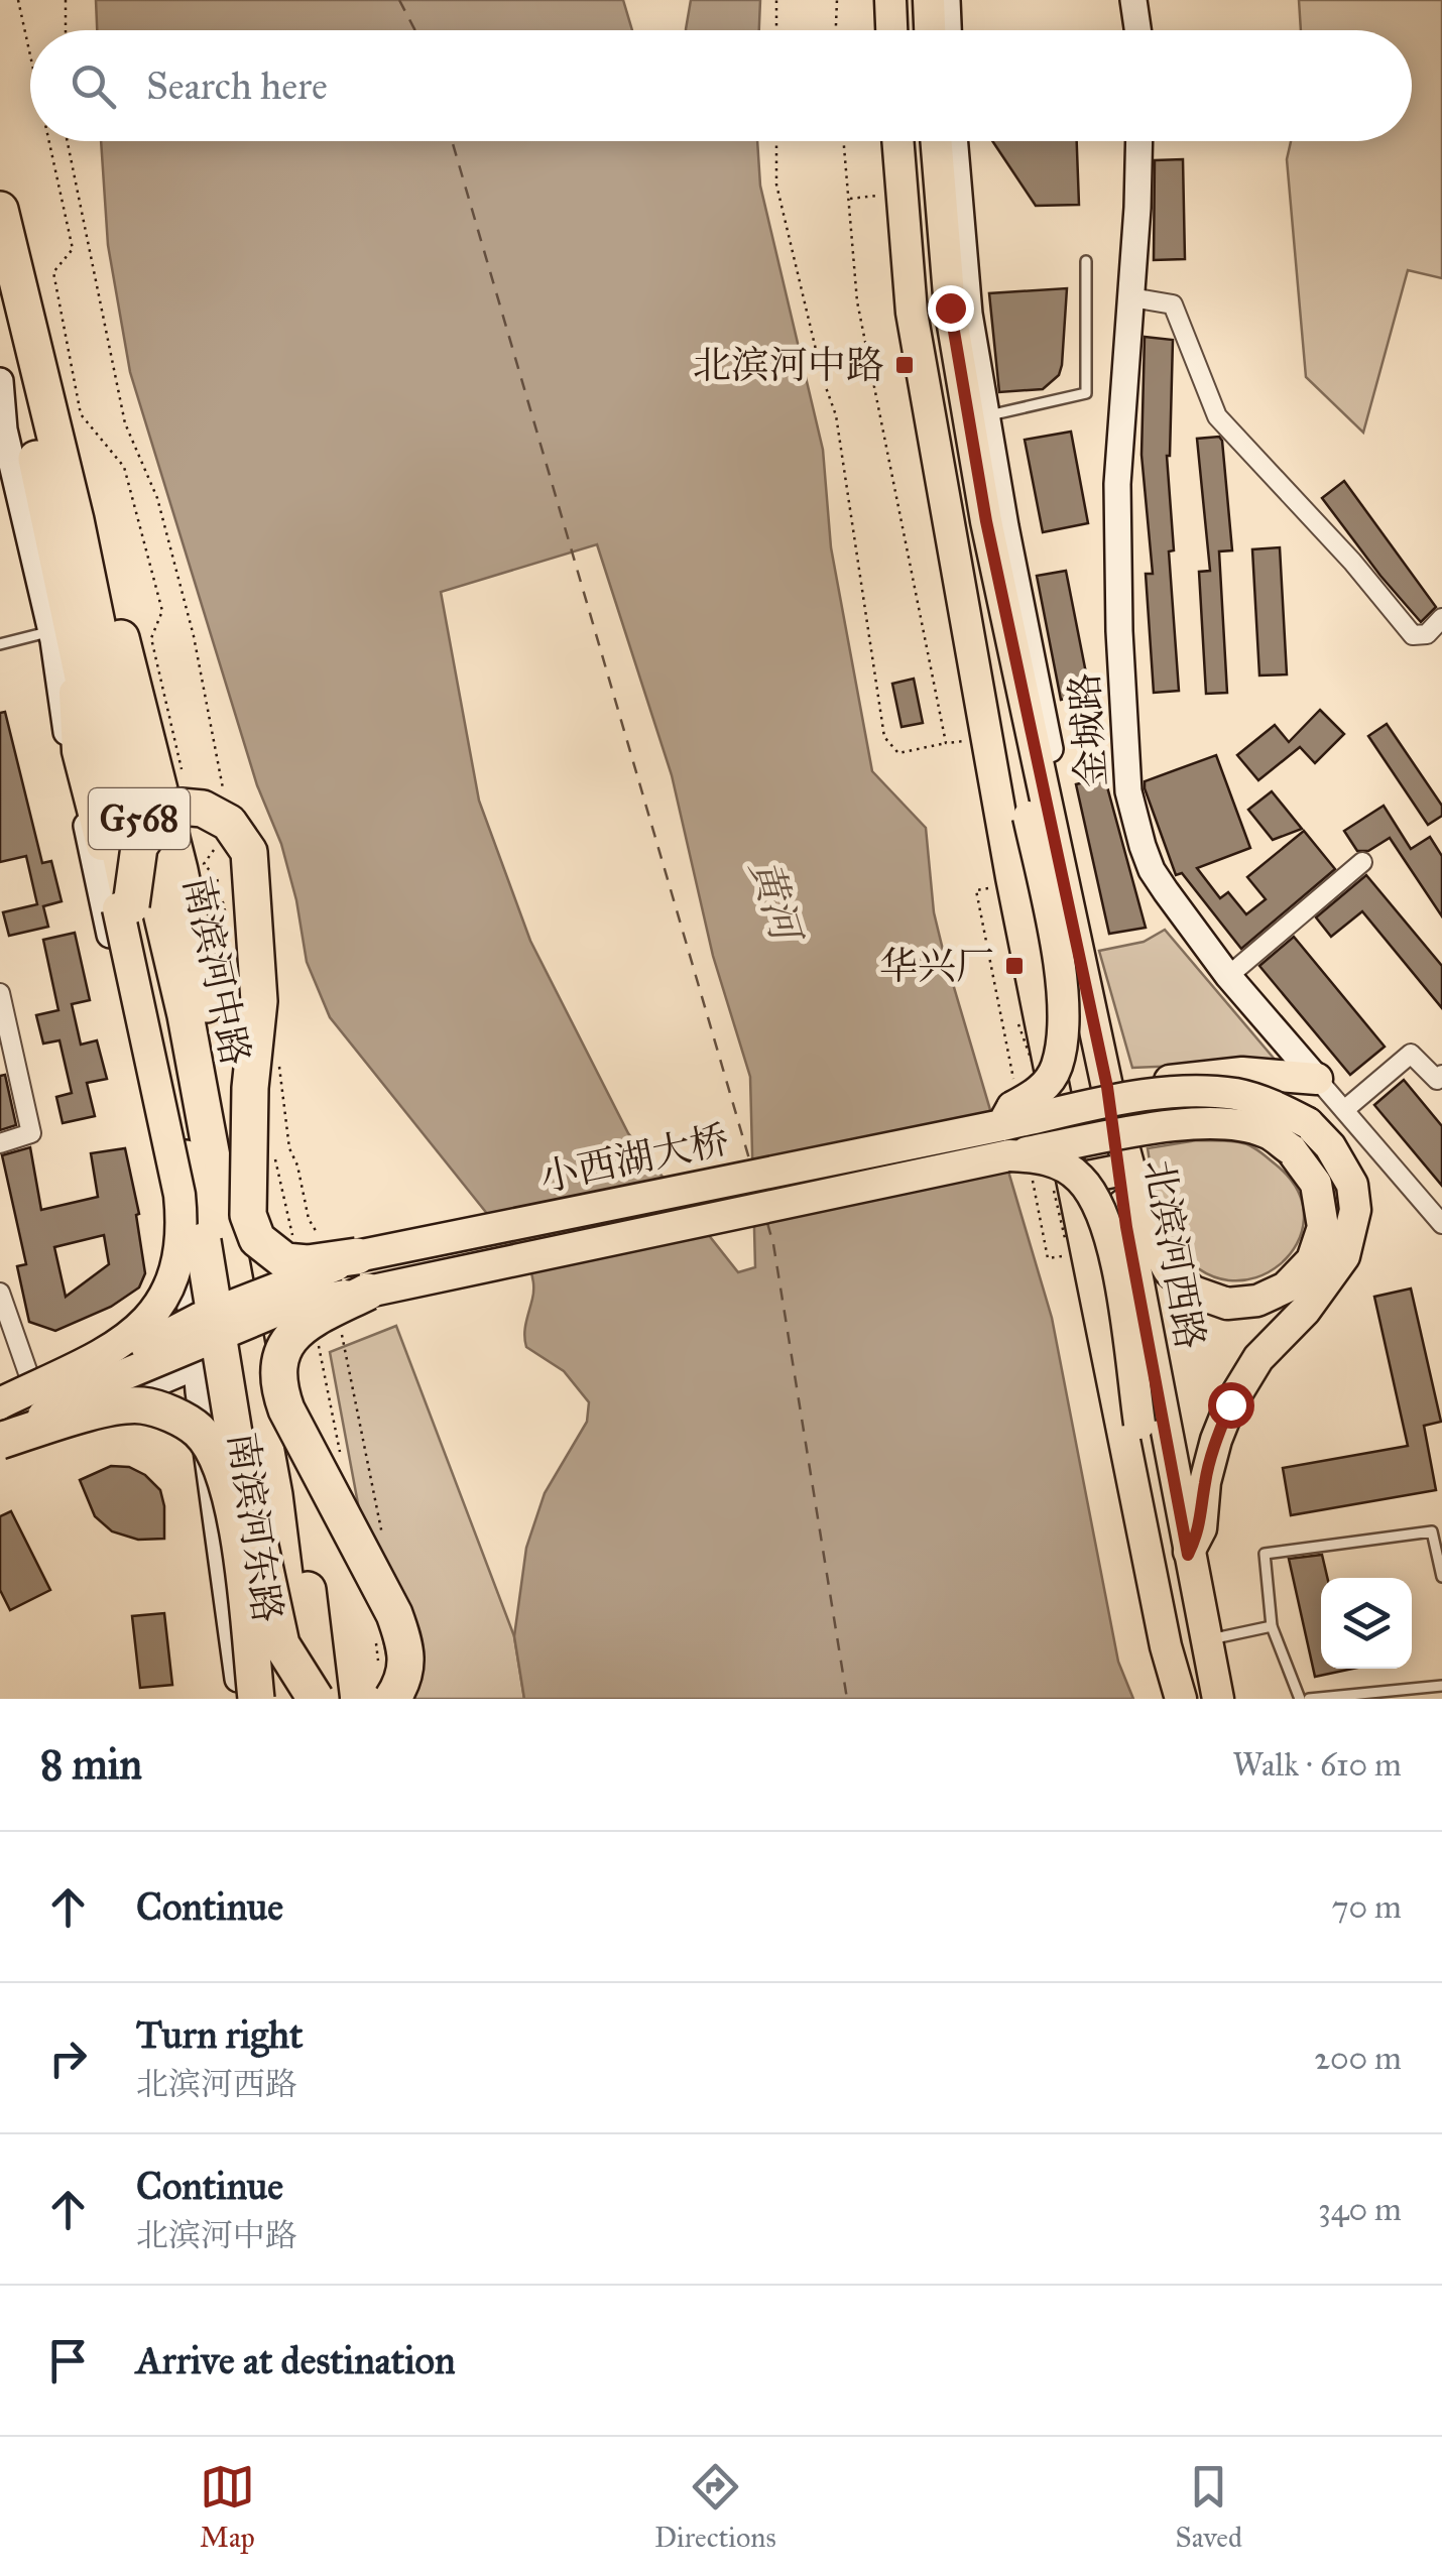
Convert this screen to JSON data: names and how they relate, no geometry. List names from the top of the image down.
{
  "streets": {
    "highway": ["G568", "南滨河中路"],
    "main road": ["小西湖大桥", "北滨河西路"],
    "street": ["金城路", "南滨河东路"]
  },
  "crossings": [
    ["南滨河中路", "南滨河东路"]
  ],
  "water": ["黄河"],
  "places": {
    "transit": ["北滨河中路", "华兴厂"]
  },
  "page": {
    "search": "Search here",
    "heading": ["8 min", "Walk · 610 m"],
    "list": [
      ["Continue", "70 m"],
      ["Turn right", "北滨河西路", "200 m"],
      ["Continue", "北滨河中路", "340 m"],
      "Arrive at destination"
    ],
    "nav": ["Map", "Directions", "Saved"]
  }
}
